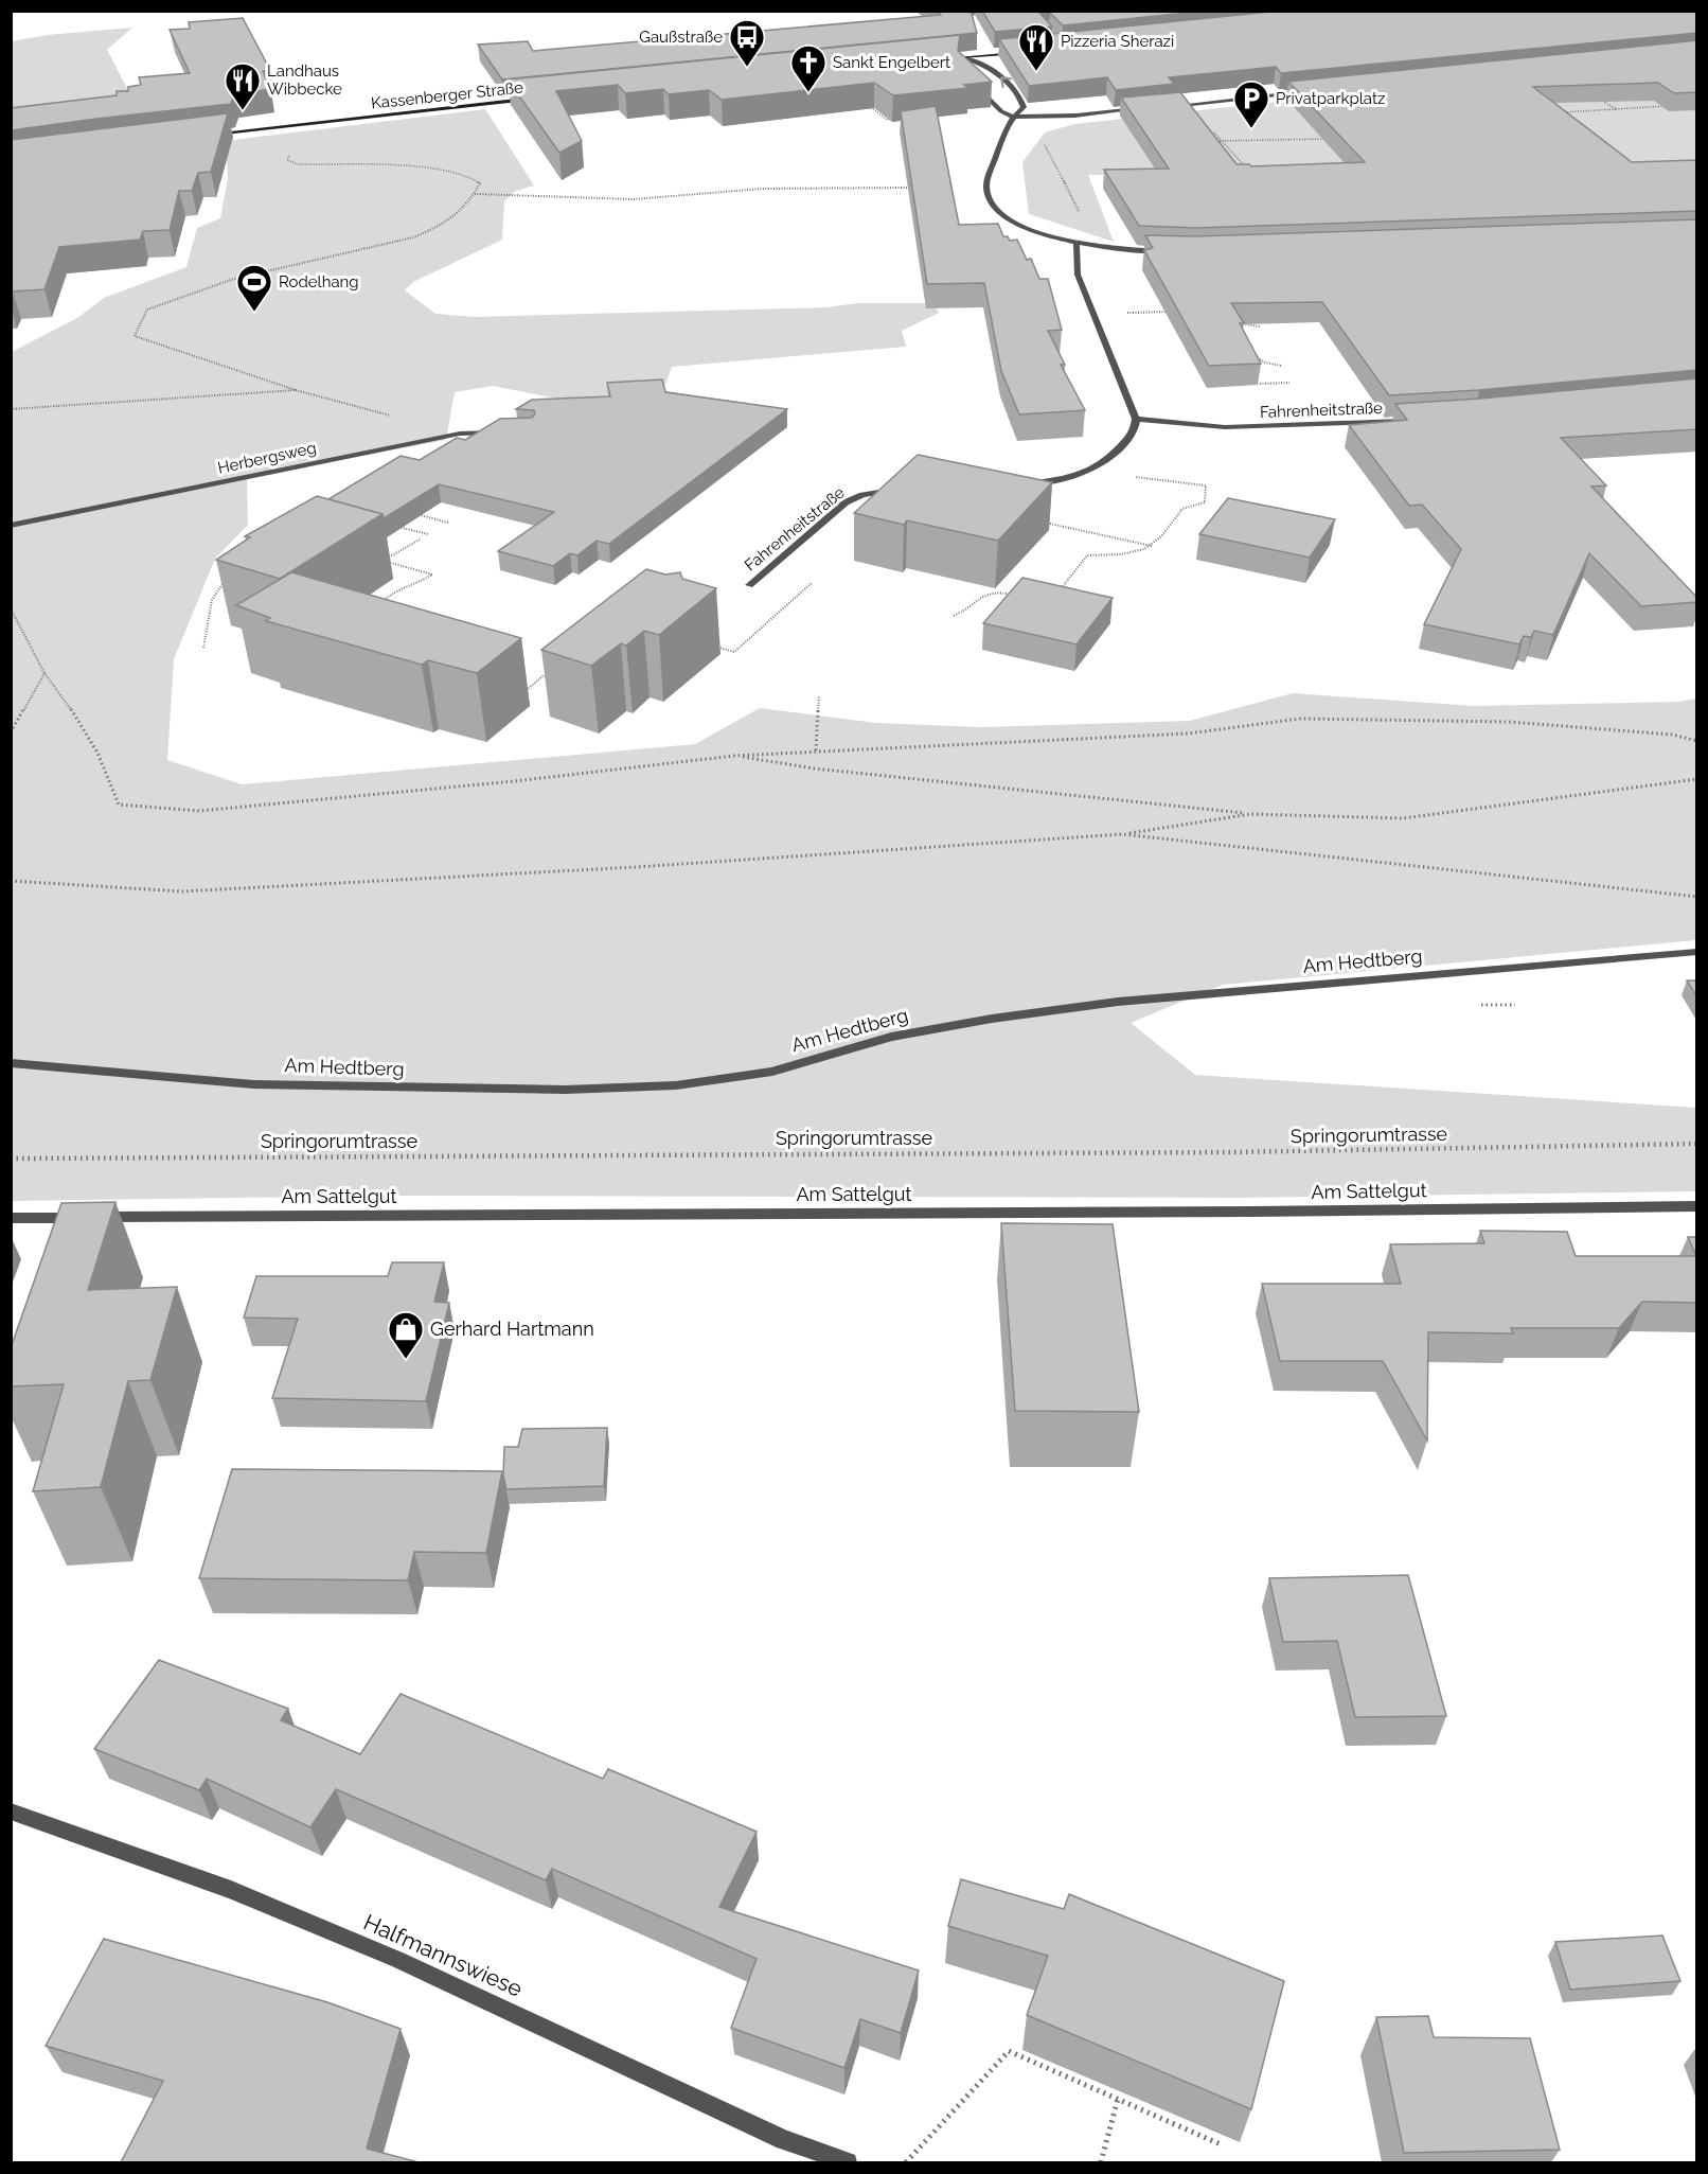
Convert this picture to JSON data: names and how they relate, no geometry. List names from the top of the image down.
{
  "streets": {
    "street": [
      "Kassenberger Straße",
      "Fahrenheitstraße",
      "Herbergsweg",
      "Am Hedtberg",
      "Am Sattelgut",
      "Halfmannswiese"
    ],
    "path": ["Springorumtrasse"]
  },
  "places": {
    "bus stop": ["Gaußstraße"],
    "restaurant": ["Pizzeria Sherazi", "Landhaus Wibbecke"],
    "church": ["Sankt Engelbert"],
    "parking": ["Privatparkplatz"],
    "sports": ["Rodelhang"],
    "shop": ["Gerhard Hartmann"]
  }
}
